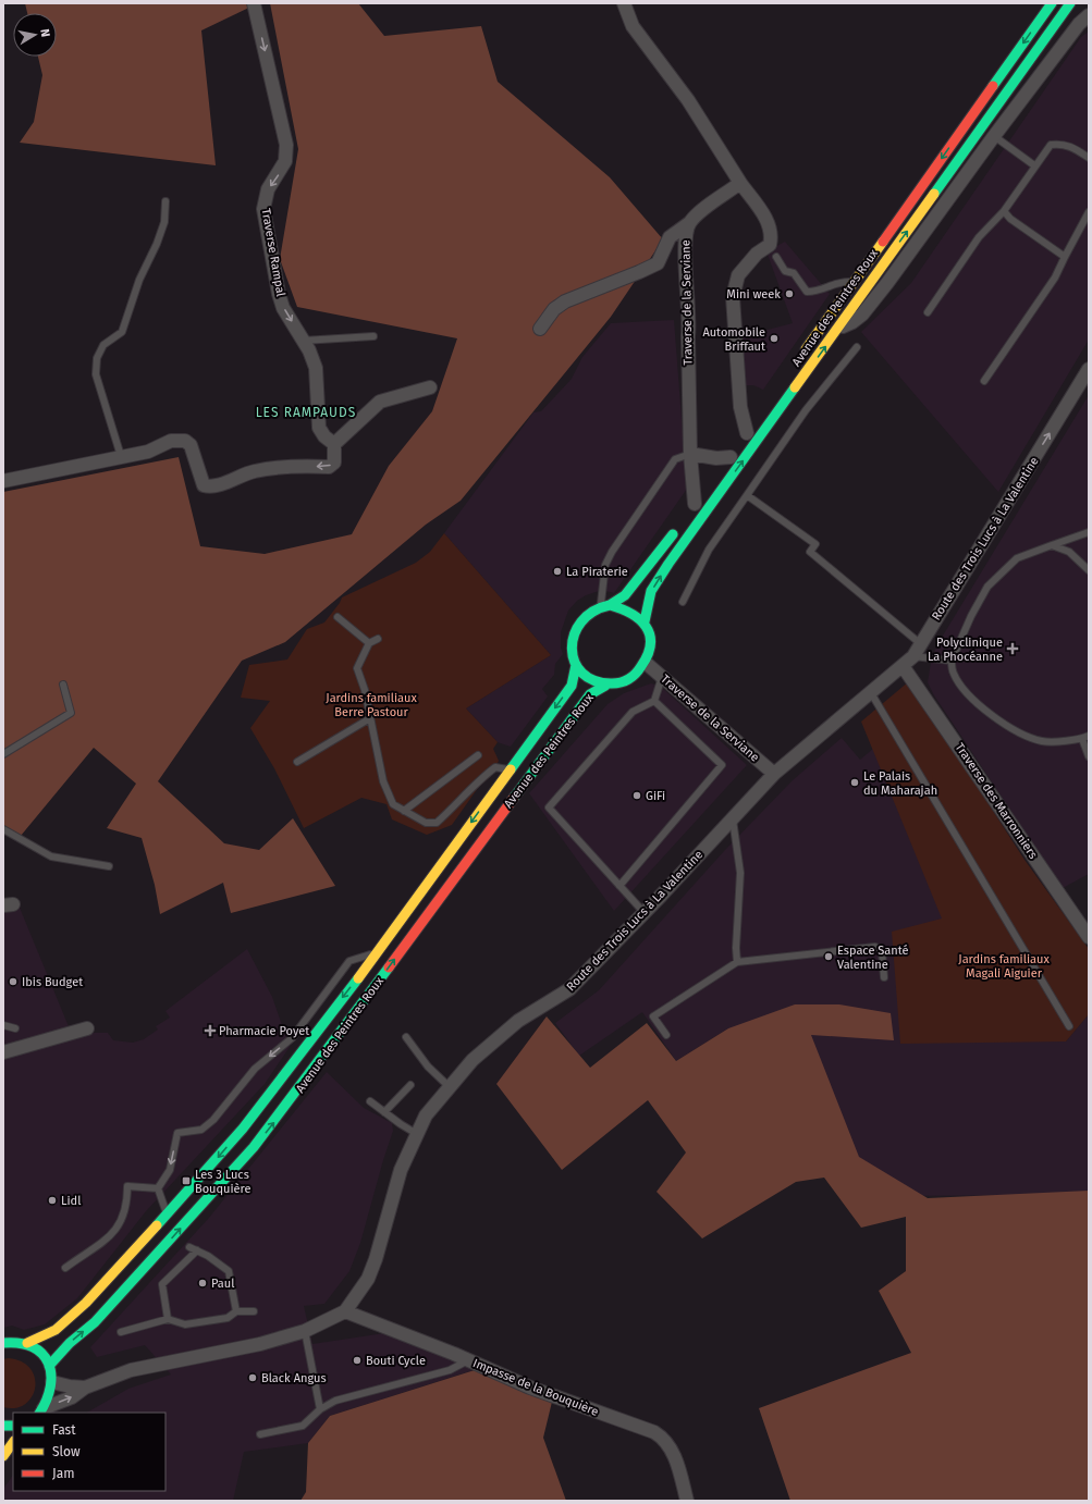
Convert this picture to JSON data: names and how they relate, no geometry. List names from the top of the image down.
{
  "streets": {
    "main road": ["Avenue des Peintres Roux"],
    "street": [
      "Traverse Rampal",
      "Traverse de la Serviane",
      "Route des Trois Lucs à La Valentine",
      "Traverse des Marronniers",
      "Impasse de la Bouquière"
    ]
  },
  "crossings": [
    ["Traverse de la Serviane", "Avenue des Peintres Roux"],
    ["Traverse de la Serviane", "Route des Trois Lucs à La Valentine"],
    ["Route des Trois Lucs à La Valentine", "Traverse des Marronniers"],
    ["Route des Trois Lucs à La Valentine", "Impasse de la Bouquière"]
  ],
  "one_way": ["Traverse Rampal"],
  "districts": ["LES RAMPAUDS"],
  "parks": ["Jardins familiaux Berre Pastour", "Jardins familiaux Magali Aiguier"],
  "places": {
    "other": [
      "Mini week",
      "Automobile Briffaut",
      "La Piraterie",
      "Le Palais du Maharajah",
      "GiFi",
      "Espace Santé Valentine",
      "Ibis Budget",
      "Lidl",
      "Paul",
      "Bouti Cycle",
      "Black Angus"
    ],
    "health": ["Polyclinique La Phocéanne", "Pharmacie Poyet"],
    "transit": ["Les 3 Lucs Bouquière"]
  },
  "legend": ["Fast", "Slow", "Jam"],
  "north": "right"
}
